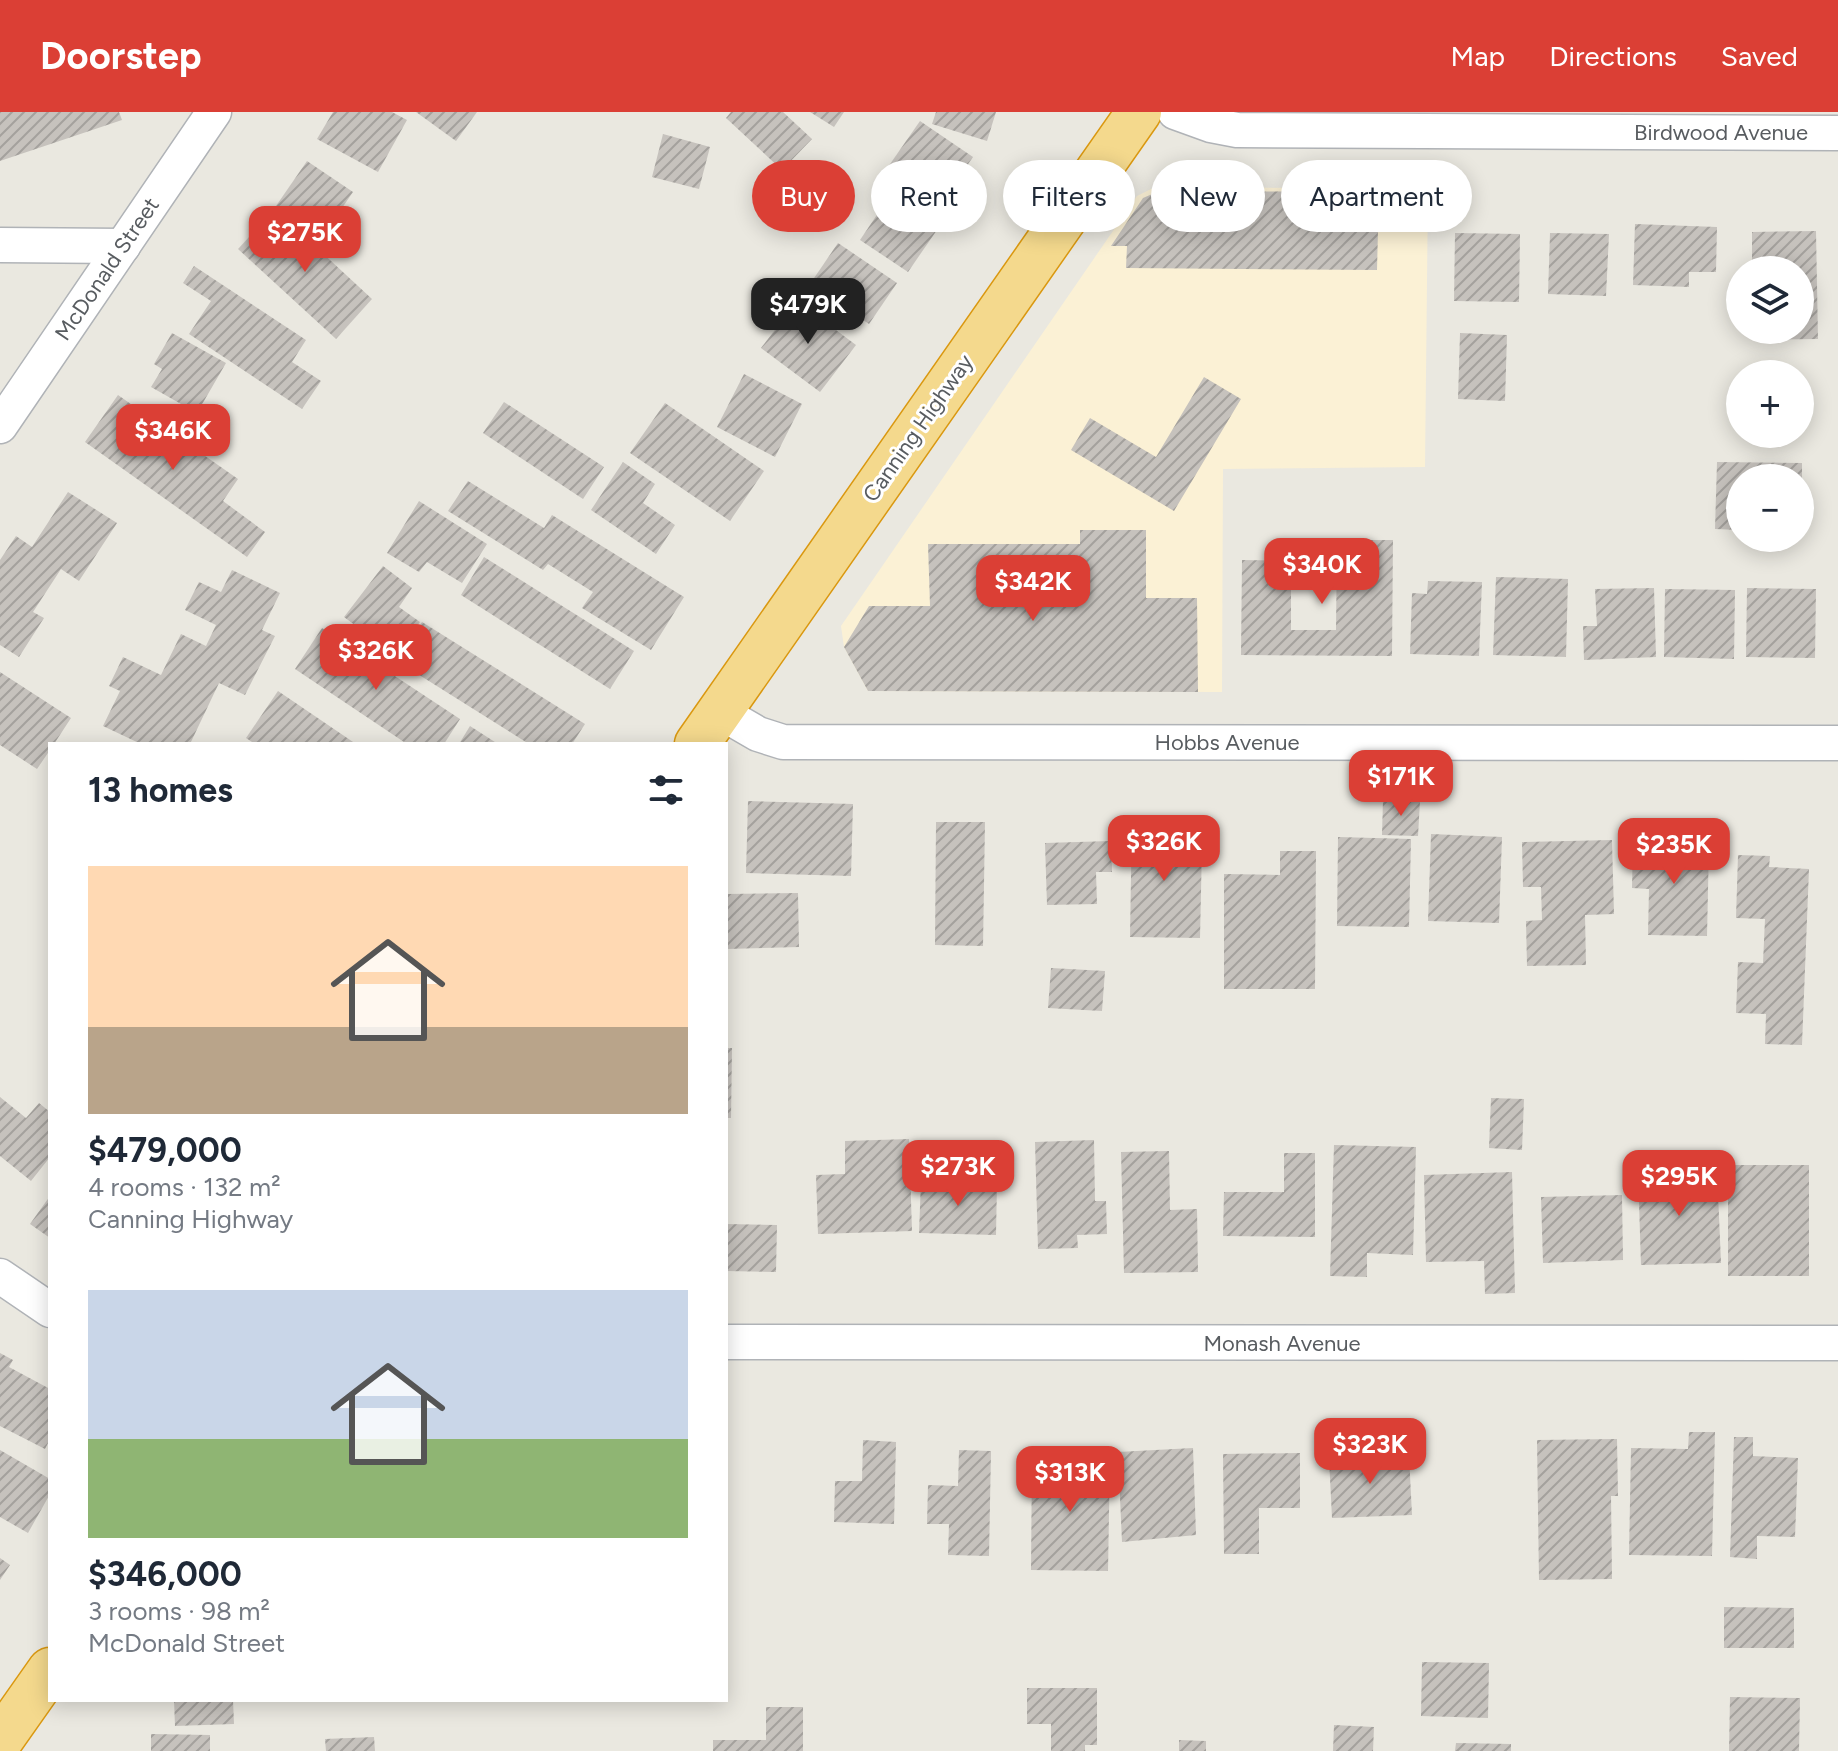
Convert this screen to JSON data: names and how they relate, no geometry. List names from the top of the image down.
{
  "streets": {
    "highway": ["Canning Highway"],
    "street": [
      "Birdwood Avenue",
      "McDonald Street",
      "Hobbs Avenue",
      "Monash Avenue"
    ]
  },
  "crossings": [
    ["Canning Highway", "Hobbs Avenue"]
  ],
  "page": {
    "header": "Doorstep",
    "nav": ["Map", "Directions", "Saved"],
    "chip": [
      "Buy",
      "Rent",
      "Filters",
      "New",
      "Apartment"
    ],
    "price": [
      "$275K",
      "$479K",
      "$346K",
      "$340K",
      "$342K",
      "$326K",
      "$171K",
      "$326K",
      "$235K",
      "$273K",
      "$295K",
      "$323K",
      "$313K"
    ],
    "map_buttons": ["+", "−"],
    "heading": "13 homes",
    "list": [
      {
        "name": "$479,000",
        "note": "4 rooms · 132 m² · Canning Highway"
      },
      {
        "name": "$346,000",
        "note": "3 rooms · 98 m² · McDonald Street"
      }
    ]
  }
}
